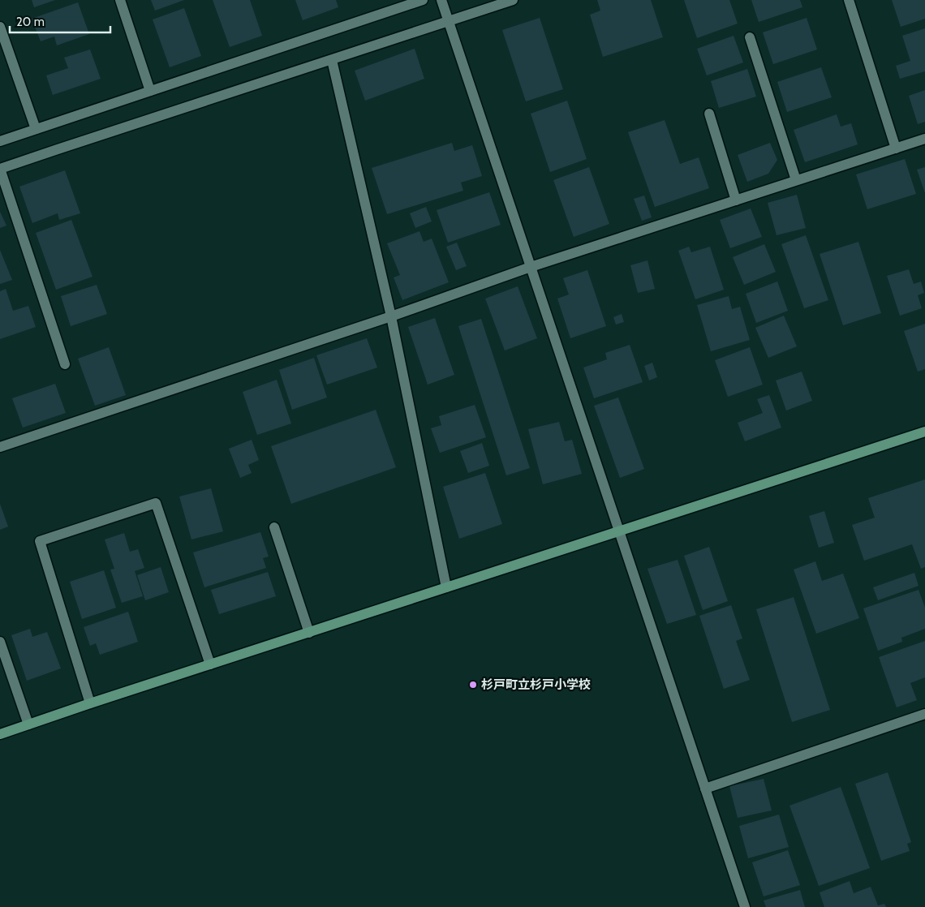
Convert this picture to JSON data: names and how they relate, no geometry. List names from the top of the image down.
{
  "places": ["杉戸町立杉戸小学校"],
  "scale_bar": "20 m"
}
